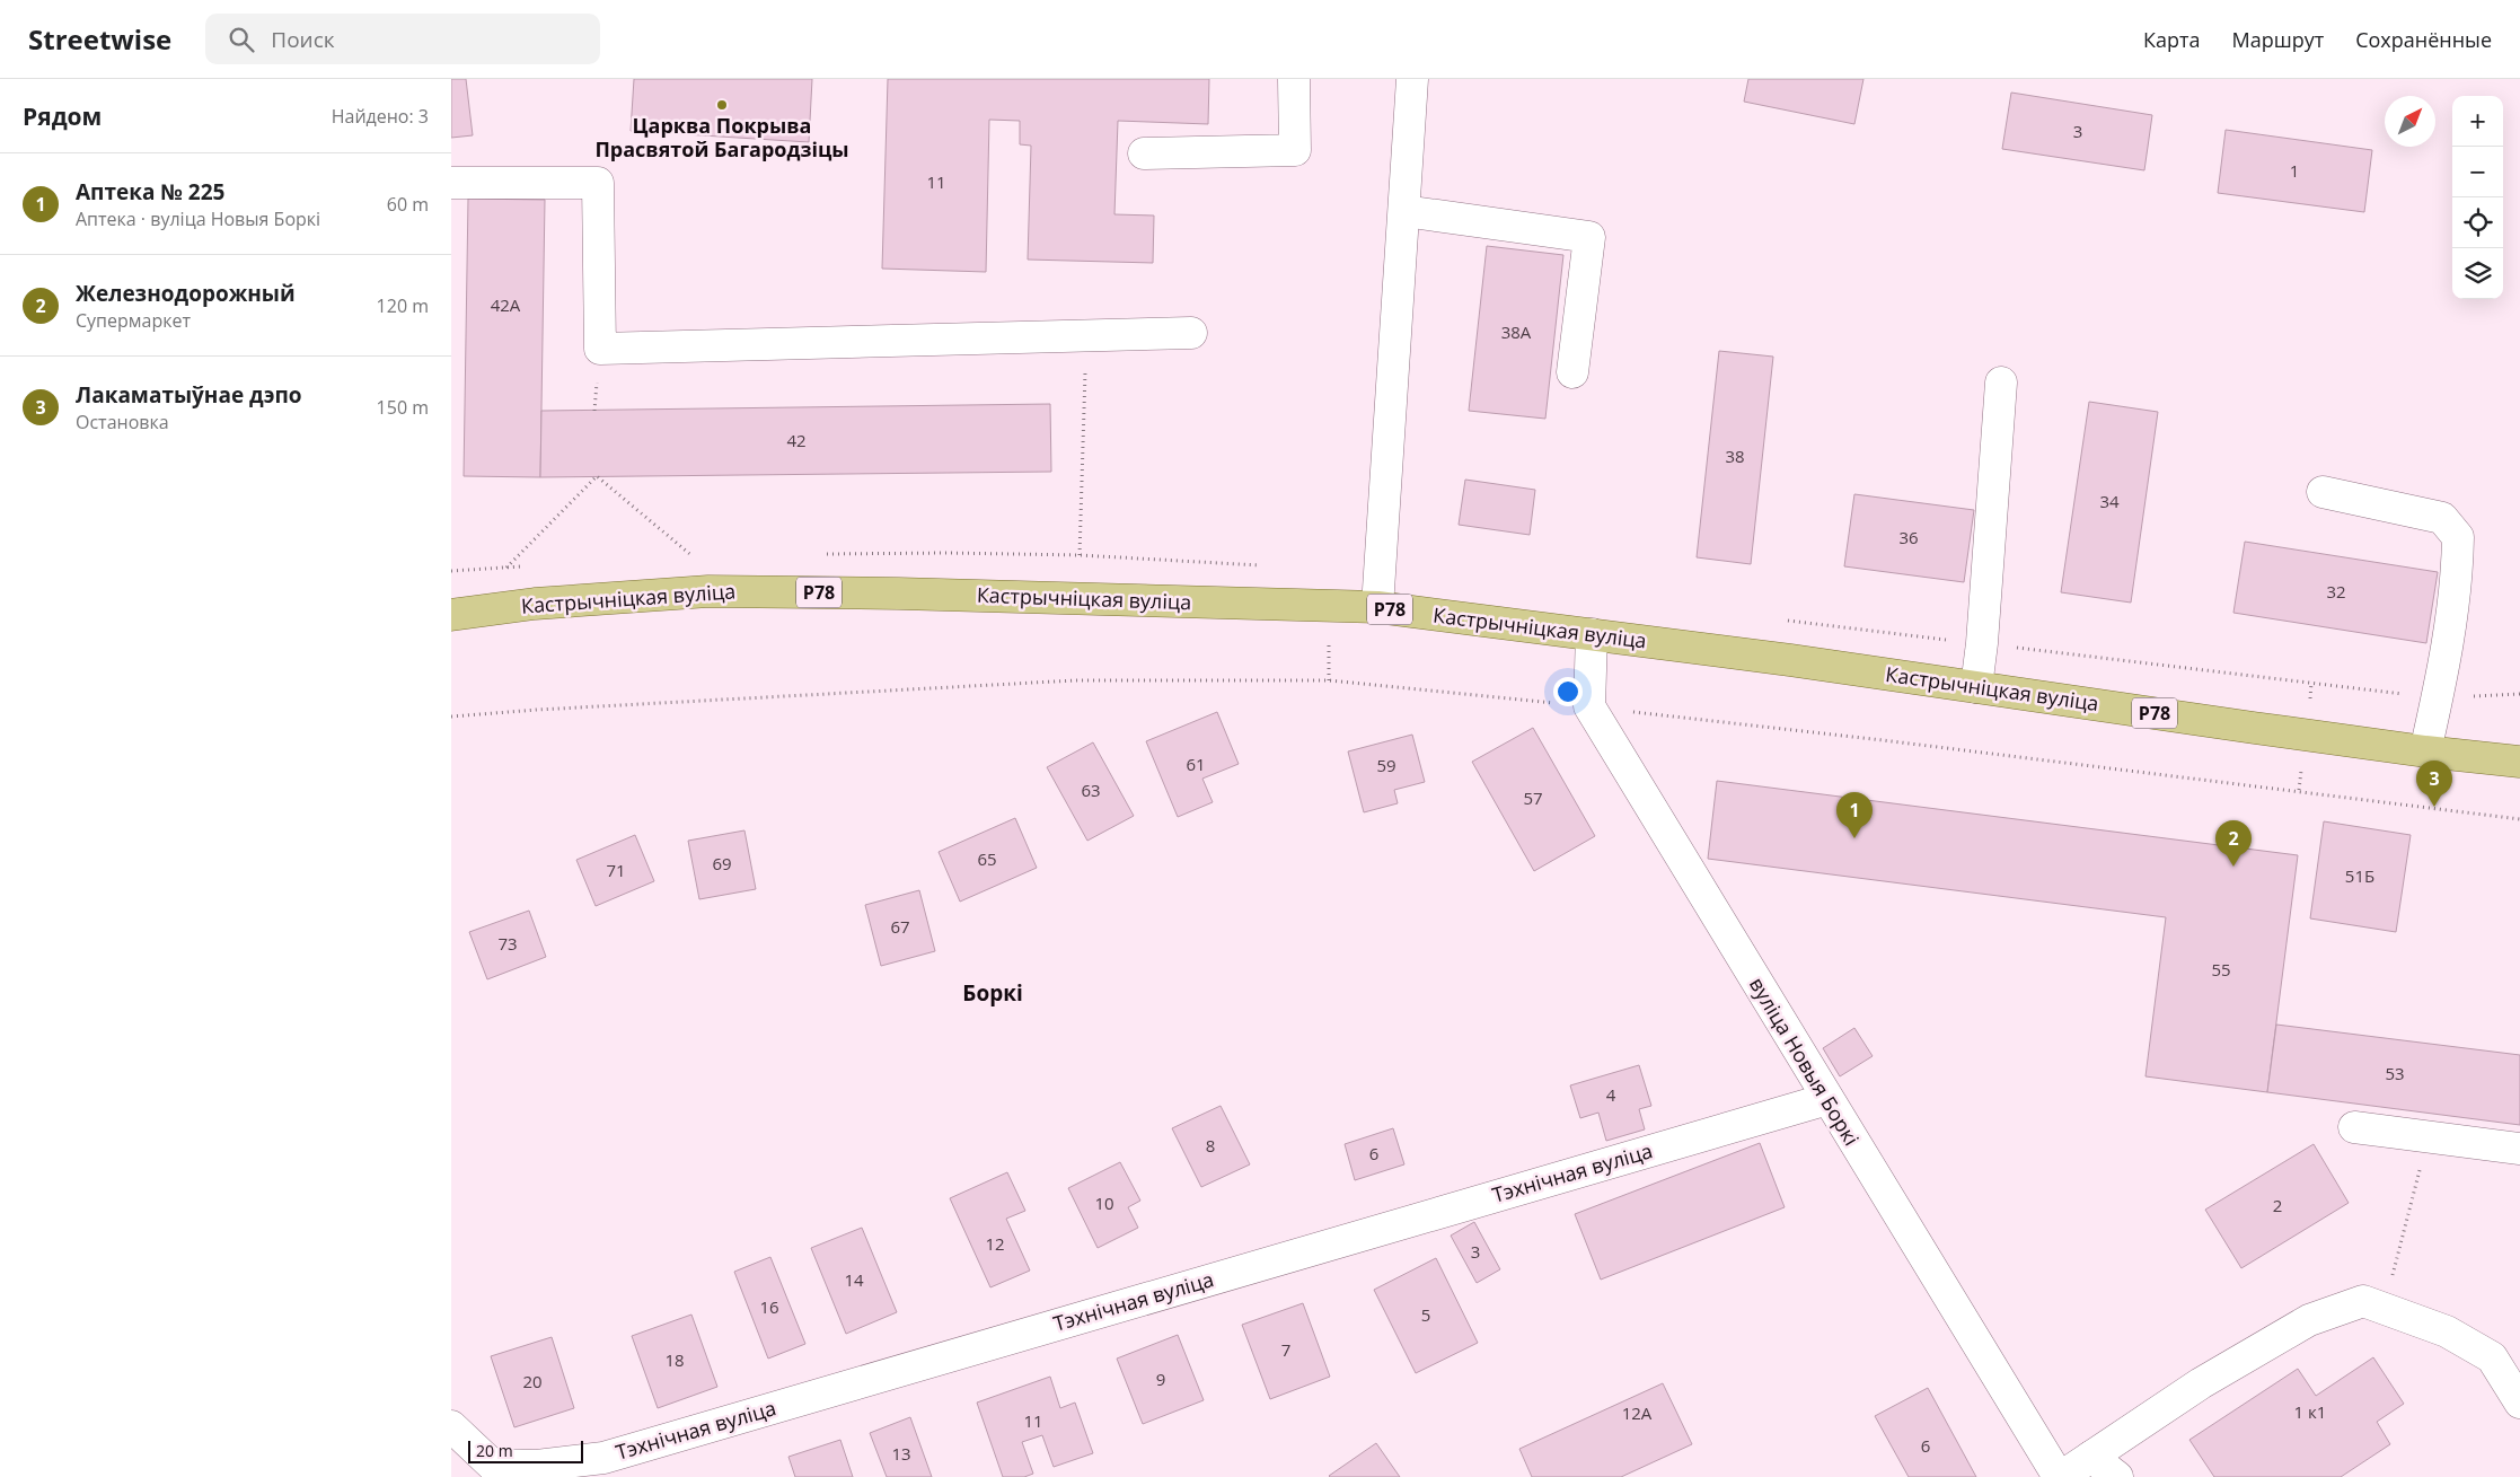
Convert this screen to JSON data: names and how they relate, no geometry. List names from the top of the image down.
{
  "streets": {
    "main road": ["Р78", "Кастрычніцкая вуліца"],
    "street": ["вуліца Новыя Боркі", "Тэхнічная вуліца"]
  },
  "crossings": [
    ["вуліца Новыя Боркі", "Тэхнічная вуліца"]
  ],
  "districts": ["Боркі"],
  "places": ["Царква Покрыва Прасвятой Багародзіцы"],
  "house_numbers": [
    "3",
    "1",
    "11",
    "42А",
    "38А",
    "42",
    "38",
    "34",
    "36",
    "32",
    "61",
    "59",
    "63",
    "57",
    "65",
    "69",
    "71",
    "51Б",
    "67",
    "73",
    "55",
    "53",
    "4",
    "8",
    "6",
    "10",
    "2",
    "12",
    "3",
    "14",
    "16",
    "5",
    "7",
    "18",
    "9",
    "20",
    "1 к1",
    "12А",
    "11",
    "6",
    "13"
  ],
  "scale_bar": "20 m",
  "north": "top right",
  "page": {
    "header": "Streetwise",
    "search": "Поиск",
    "nav": ["Карта", "Маршрут", "Сохранённые"],
    "heading": ["Рядом", "Найдено: 3"],
    "map_buttons": ["+", "−"],
    "list": [
      {
        "mark": "1",
        "name": "Аптека № 225",
        "note": "Аптека · вуліца Новыя Боркі",
        "value": "60 m"
      },
      {
        "mark": "2",
        "name": "Железнодорожный",
        "note": "Супермаркет",
        "value": "120 m"
      },
      {
        "mark": "3",
        "name": "Лакаматыўнае дэпо",
        "note": "Остановка",
        "value": "150 m"
      }
    ],
    "pins": ["3", "1", "2"],
    "scale": "20 m"
  }
}
